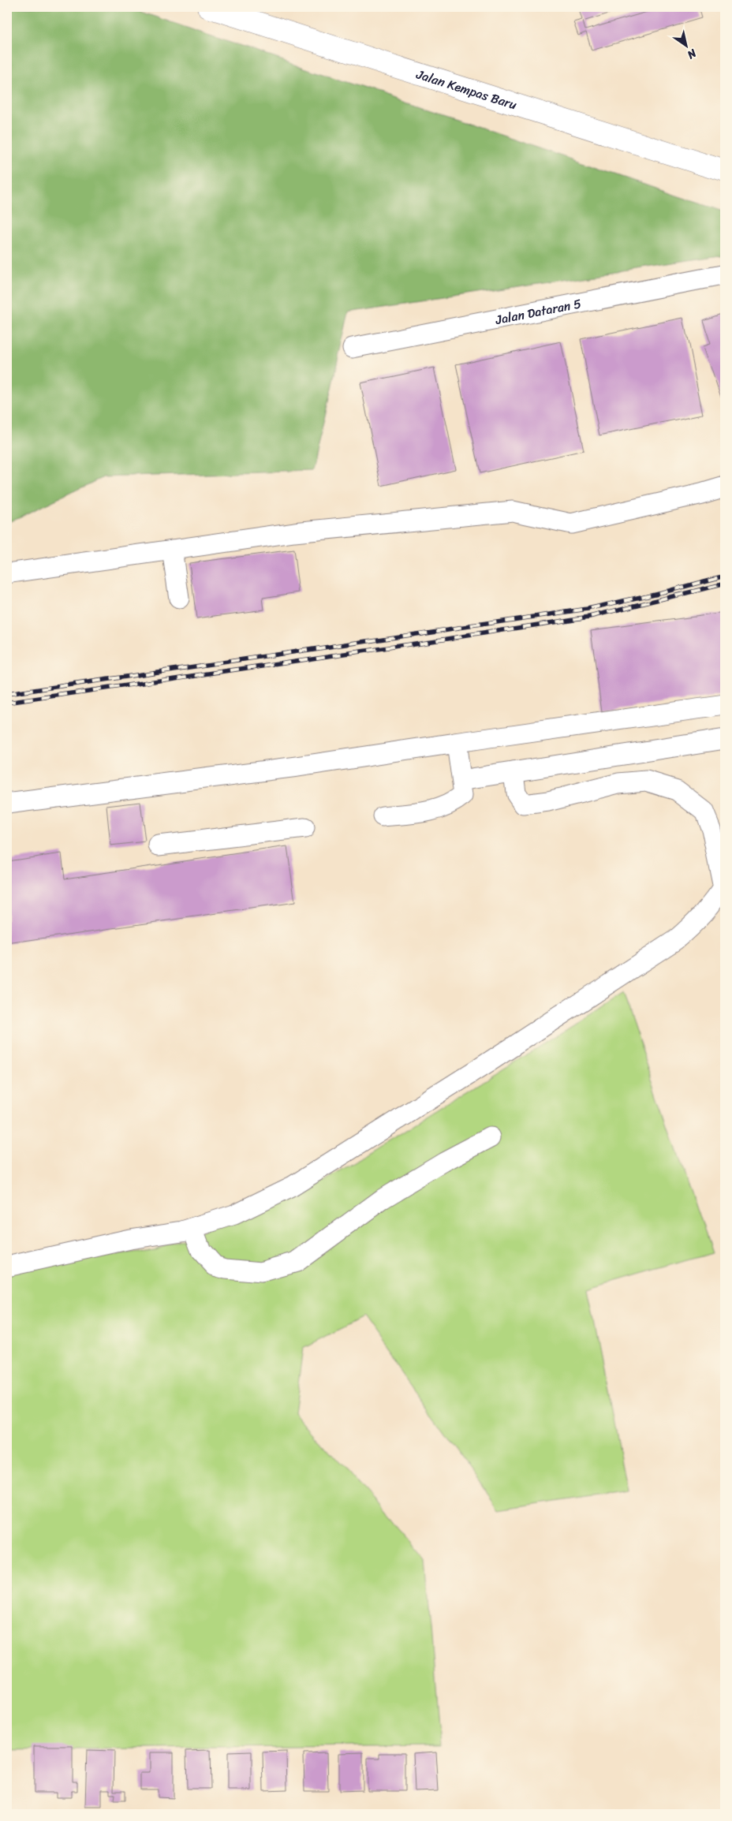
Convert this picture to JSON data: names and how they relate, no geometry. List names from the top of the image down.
{
  "streets": {
    "main road": ["Jalan Kempas Baru"],
    "street": ["Jalan Dataran 5"]
  },
  "north": "bottom right"
}
